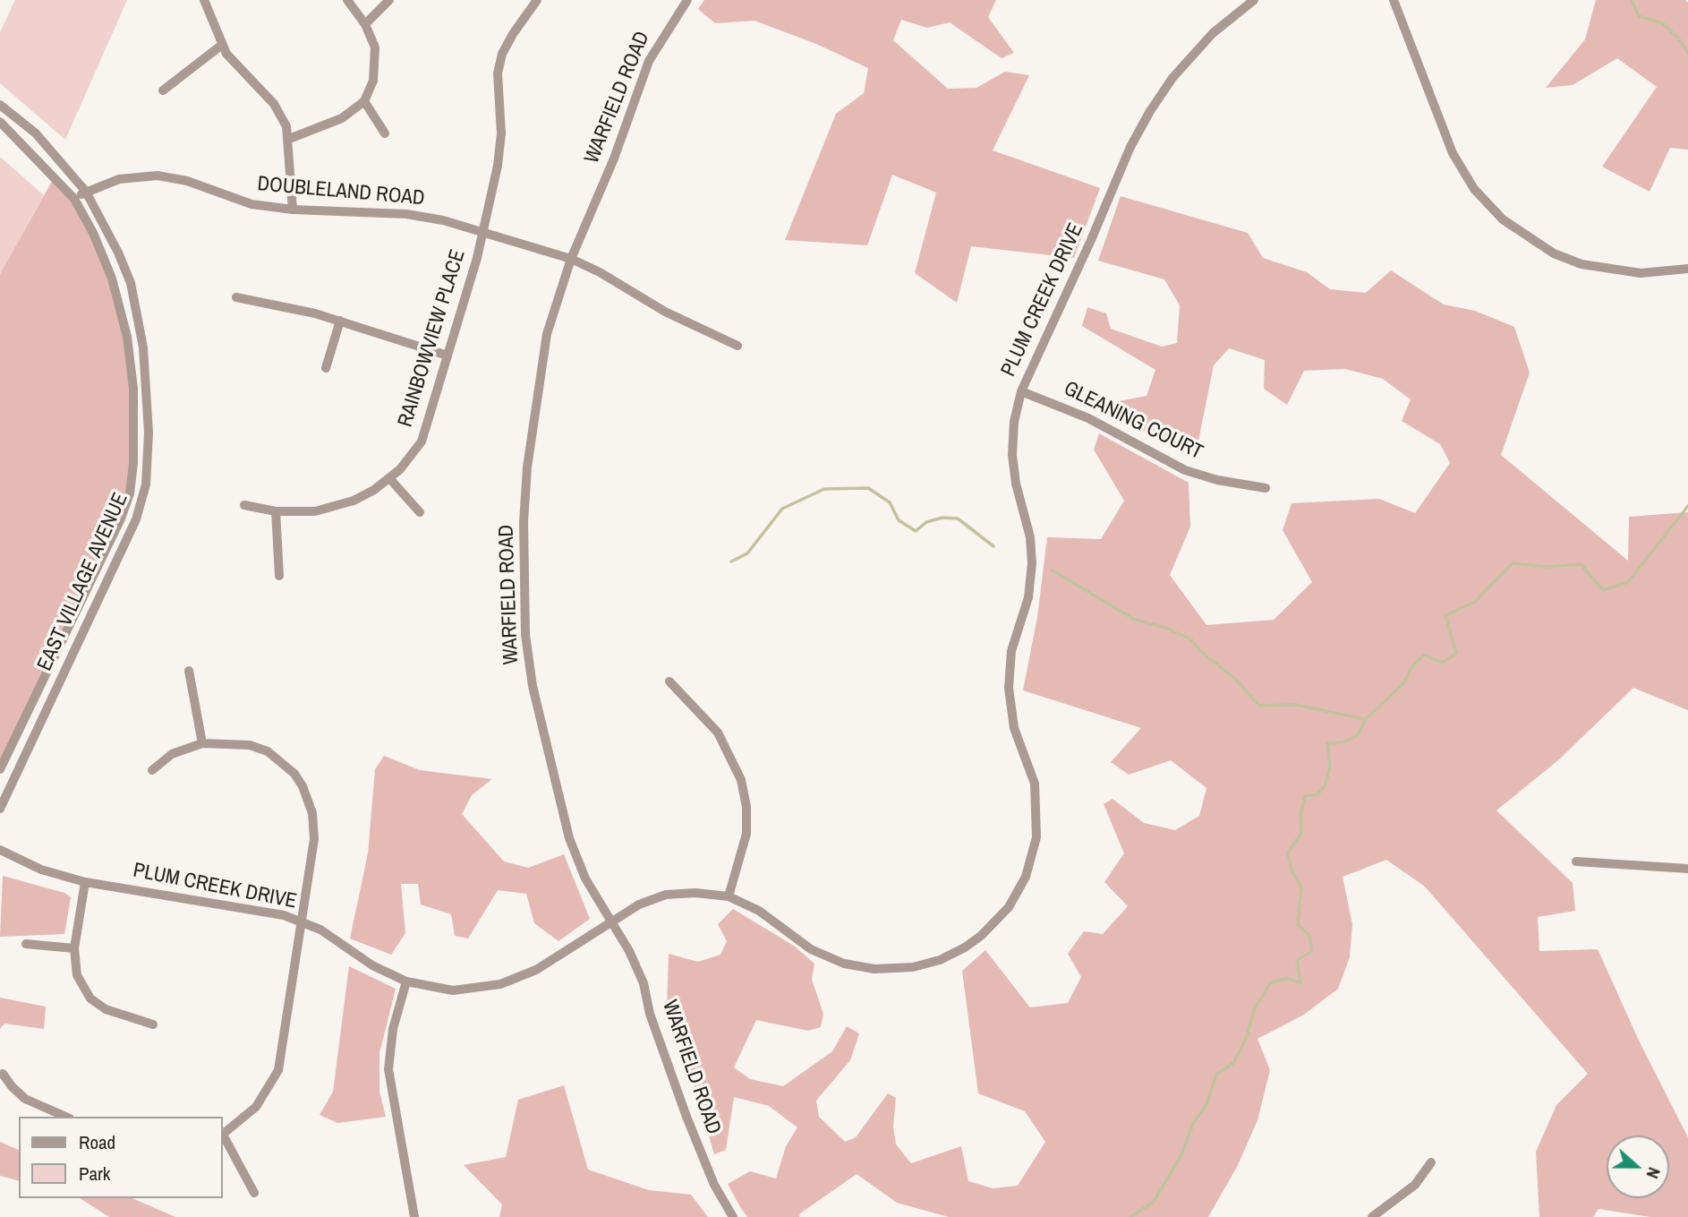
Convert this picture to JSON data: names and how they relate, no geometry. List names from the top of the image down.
{
  "streets": {
    "street": [
      "WARFIELD ROAD",
      "DOUBLELAND ROAD",
      "PLUM CREEK DRIVE",
      "RAINBOWVIEW PLACE",
      "GLEANING COURT",
      "EAST VILLAGE AVENUE"
    ]
  },
  "crossings": [
    ["WARFIELD ROAD", "DOUBLELAND ROAD"],
    ["WARFIELD ROAD", "PLUM CREEK DRIVE"],
    ["DOUBLELAND ROAD", "RAINBOWVIEW PLACE"],
    ["DOUBLELAND ROAD", "EAST VILLAGE AVENUE"],
    ["PLUM CREEK DRIVE", "GLEANING COURT"]
  ],
  "legend": ["Road", "Park"],
  "north": "right"
}
